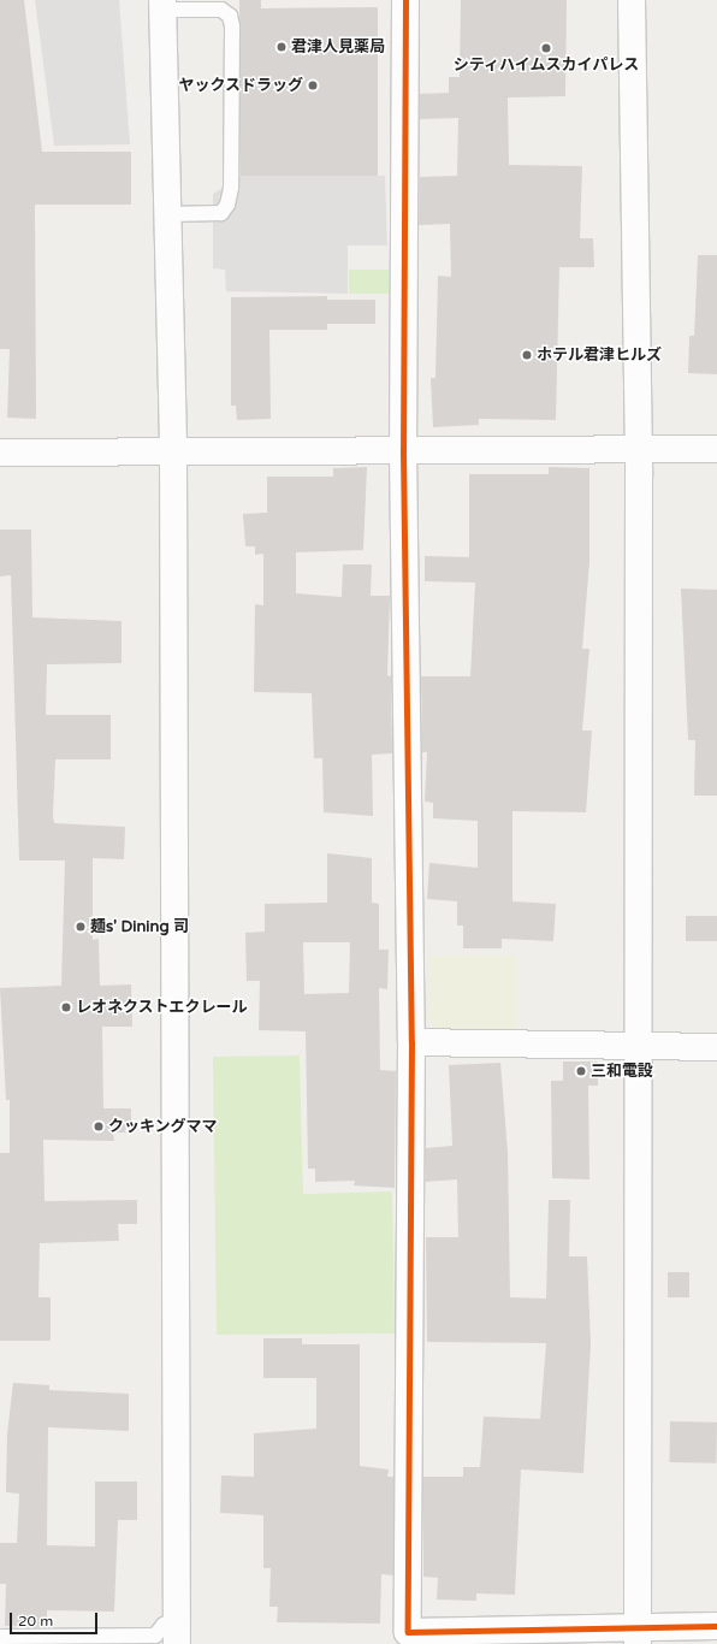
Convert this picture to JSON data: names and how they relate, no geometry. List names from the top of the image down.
{
  "places": [
    "君津人見薬局",
    "シティハイムスカイパレス",
    "ヤックスドラッグ",
    "ホテル君津ヒルズ",
    "麺s' Dining 司",
    "レオネクストエクレール",
    "三和電設",
    "クッキングママ"
  ],
  "scale_bar": "20 m"
}
